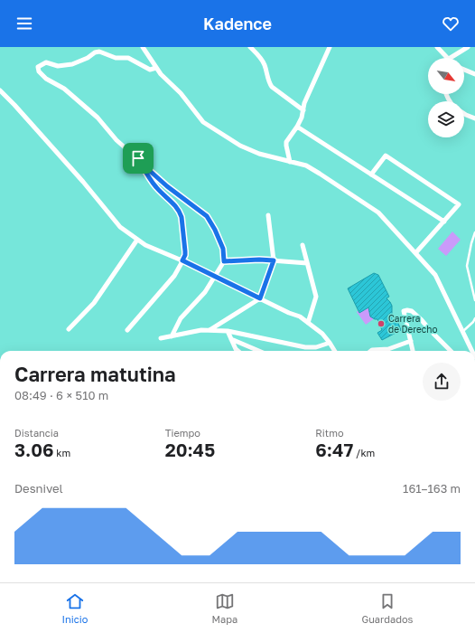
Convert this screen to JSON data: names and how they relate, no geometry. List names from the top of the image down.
{
  "places": ["Carrera de Derecho"],
  "north": "bottom right",
  "page": {
    "header": "Kadence",
    "heading": ["Carrera matutina", "08:49 · 6 × 510 m"],
    "stats": [
      ["Distancia", "3.06 km"],
      ["Tiempo", "20:45"],
      ["Ritmo", "6:47 /km"]
    ],
    "chart": ["Desnivel", "161–163 m"],
    "tabs": ["Inicio", "Mapa", "Guardados"]
  }
}
